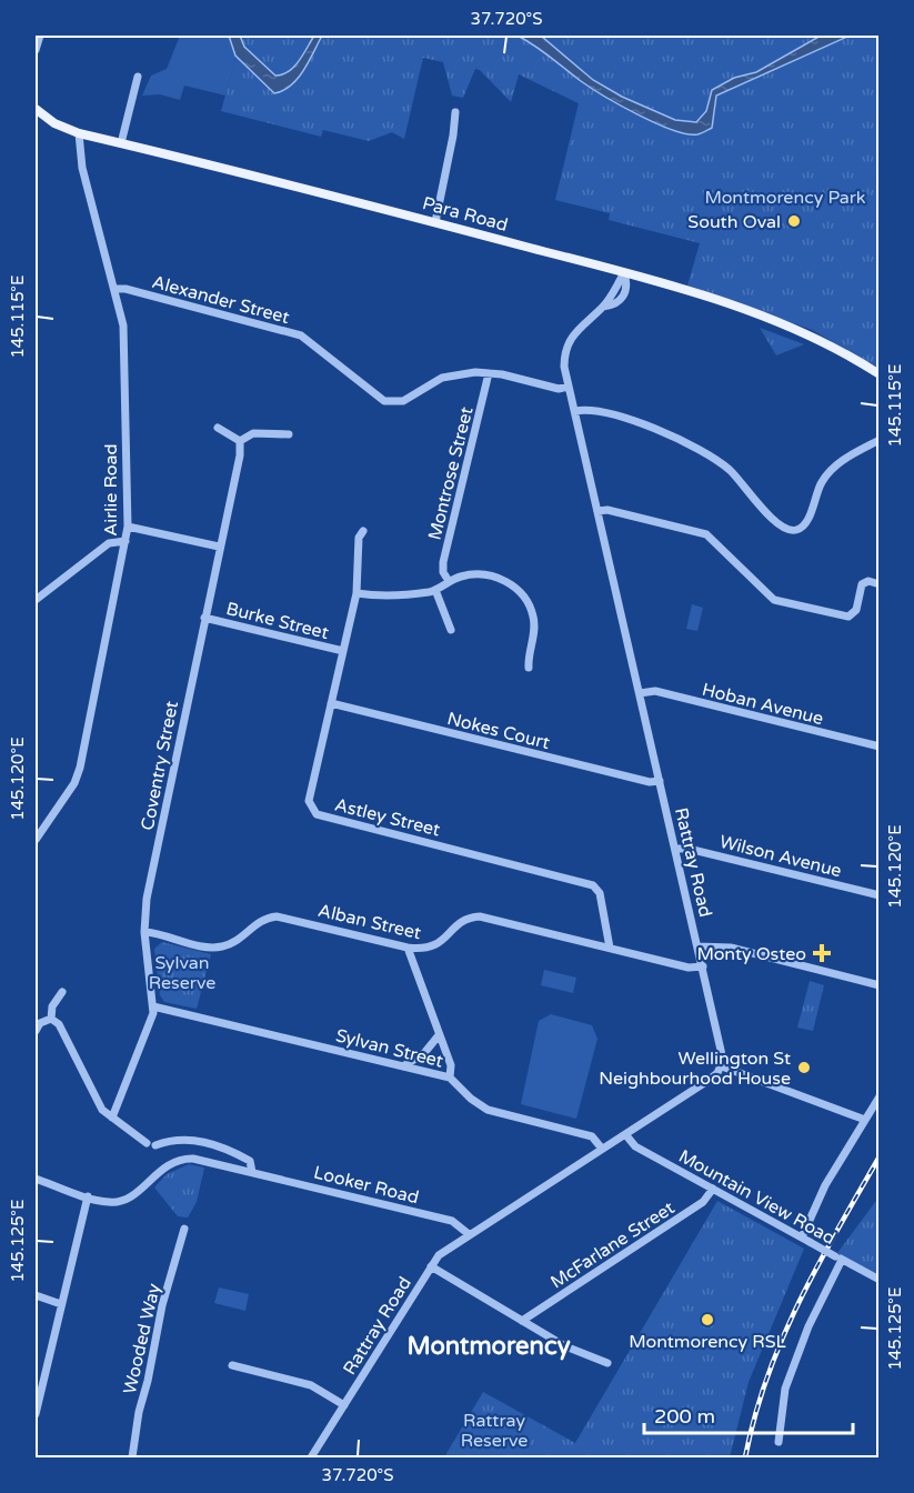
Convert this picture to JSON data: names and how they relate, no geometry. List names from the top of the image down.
{
  "streets": {
    "main road": ["Para Road"],
    "street": [
      "Alexander Street",
      "Montrose Street",
      "Airlie Road",
      "Burke Street",
      "Hoban Avenue",
      "Nokes Court",
      "Coventry Street",
      "Astley Street",
      "Wilson Avenue",
      "Rattray Road",
      "Alban Street",
      "Sylvan Street",
      "Looker Road",
      "Mountain View Road",
      "McFarlane Street",
      "Wooded Way"
    ]
  },
  "crossings": [
    ["Para Road", "Airlie Road"],
    ["Para Road", "Rattray Road"],
    ["Alexander Street", "Montrose Street"],
    ["Alexander Street", "Airlie Road"],
    ["Alexander Street", "Rattray Road"],
    ["Burke Street", "Coventry Street"],
    ["Burke Street", "Astley Street"],
    ["Hoban Avenue", "Rattray Road"],
    ["Nokes Court", "Astley Street"],
    ["Nokes Court", "Rattray Road"],
    ["Coventry Street", "Alban Street"],
    ["Coventry Street", "Sylvan Street"],
    ["Coventry Street", "Looker Road"],
    ["Astley Street", "Alban Street"],
    ["Wilson Avenue", "Rattray Road"],
    ["Rattray Road", "Alban Street"],
    ["Rattray Road", "Sylvan Street"],
    ["Rattray Road", "Looker Road"],
    ["Rattray Road", "Mountain View Road"],
    ["Mountain View Road", "McFarlane Street"]
  ],
  "districts": ["Montmorency"],
  "parks": ["Montmorency Park", "Sylvan Reserve", "Rattray Reserve"],
  "places": {
    "other": ["South Oval", "Wellington St Neighbourhood House", "Montmorency RSL"],
    "health": ["Monty Osteo"]
  },
  "scale_bar": "200 m",
  "coordinates": [
    "37.720°S",
    "145.115°E",
    "145.120°E",
    "145.125°E"
  ]
}
